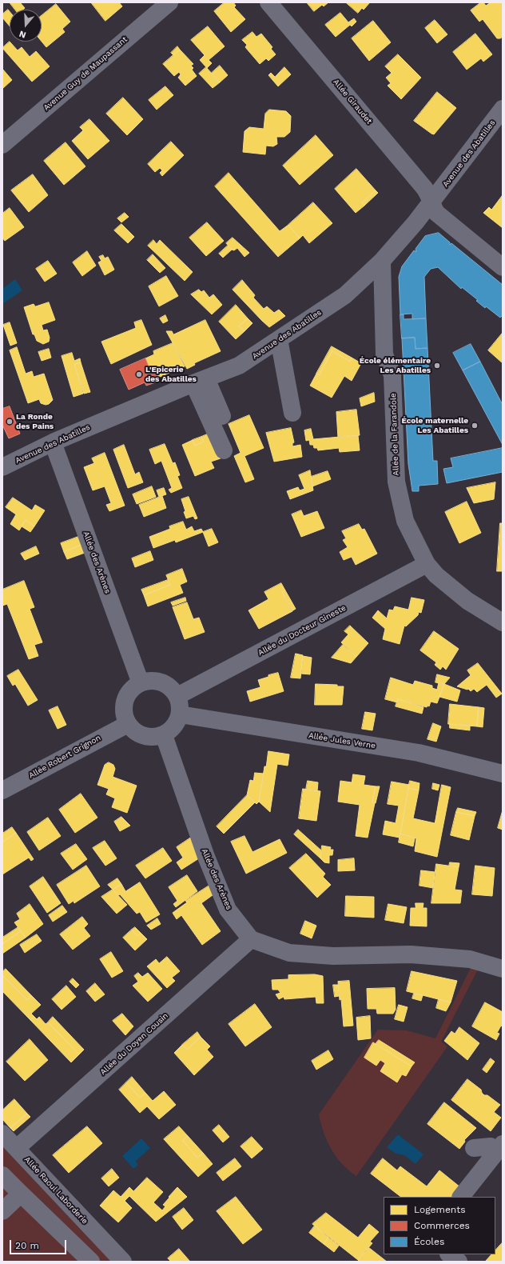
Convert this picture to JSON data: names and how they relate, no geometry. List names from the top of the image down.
{
  "streets": {
    "street": [
      "Avenue Guy de Maupassant",
      "Allée Giraudet",
      "Avenue des Abatilles",
      "Allée de la Farandole",
      "Allée des Arènes",
      "Allée du Docteur Gineste",
      "Allée Jules Verne",
      "Allée Robert Grignon",
      "Allée du Doyen Cousin",
      "Allée Raoul Laborderie"
    ]
  },
  "crossings": [
    ["Allée Giraudet", "Avenue des Abatilles"],
    ["Avenue des Abatilles", "Allée de la Farandole"],
    ["Avenue des Abatilles", "Allée des Arènes"],
    ["Allée de la Farandole", "Allée du Docteur Gineste"],
    ["Allée des Arènes", "Allée du Docteur Gineste"],
    ["Allée des Arènes", "Allée Jules Verne"],
    ["Allée des Arènes", "Allée Robert Grignon"],
    ["Allée des Arènes", "Allée du Doyen Cousin"],
    ["Allée du Docteur Gineste", "Allée Jules Verne"],
    ["Allée du Docteur Gineste", "Allée Robert Grignon"],
    ["Allée Jules Verne", "Allée Robert Grignon"],
    ["Allée du Doyen Cousin", "Allée Raoul Laborderie"]
  ],
  "places": [
    "École élémentaire Les Abatilles",
    "L'Epicerie des Abatilles",
    "La Ronde des Pains",
    "École maternelle Les Abatilles"
  ],
  "legend": ["Logements", "Commerces", "Écoles"],
  "scale_bar": "20 m",
  "north": "bottom"
}
